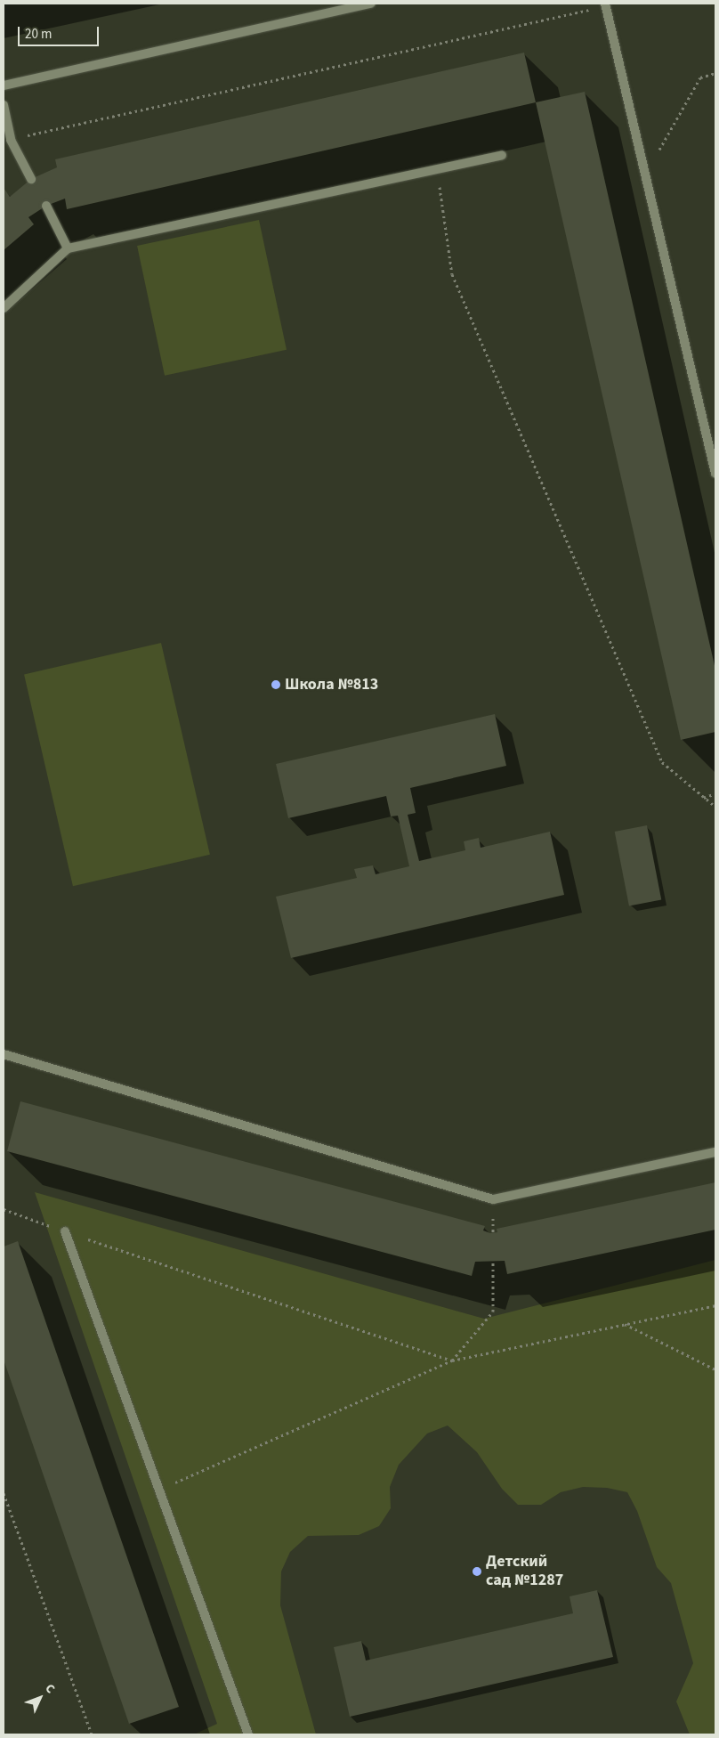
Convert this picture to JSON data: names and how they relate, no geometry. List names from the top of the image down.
{
  "places": ["Школа №813", "Детский сад №1287"],
  "scale_bar": "20 m",
  "north": "top right"
}
